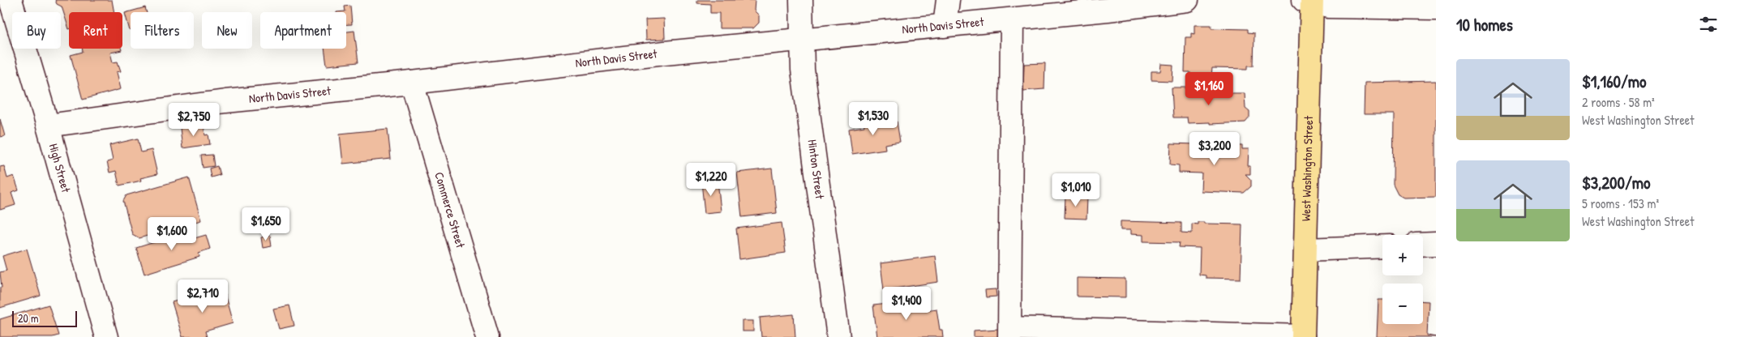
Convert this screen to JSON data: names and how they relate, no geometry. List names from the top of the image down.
{
  "streets": {
    "main road": ["West Washington Street"],
    "street": [
      "North Davis Street",
      "High Street",
      "Hinton Street",
      "Commerce Street"
    ]
  },
  "crossings": [
    ["North Davis Street", "High Street"],
    ["North Davis Street", "Hinton Street"],
    ["North Davis Street", "Commerce Street"]
  ],
  "scale_bar": "20 m",
  "page": {
    "heading": "10 homes",
    "chip": [
      "Buy",
      "Rent",
      "Filters",
      "New",
      "Apartment"
    ],
    "list": [
      {
        "name": "$1,160/mo",
        "note": "2 rooms · 58 m² · West Washington Street"
      },
      {
        "name": "$3,200/mo",
        "note": "5 rooms · 153 m² · West Washington Street"
      }
    ],
    "price": [
      "$1,160",
      "$1,530",
      "$2,750",
      "$3,200",
      "$1,220",
      "$1,010",
      "$1,650",
      "$1,600",
      "$2,710",
      "$1,400"
    ],
    "map_buttons": ["+", "−"],
    "scale": "20 m"
  }
}
